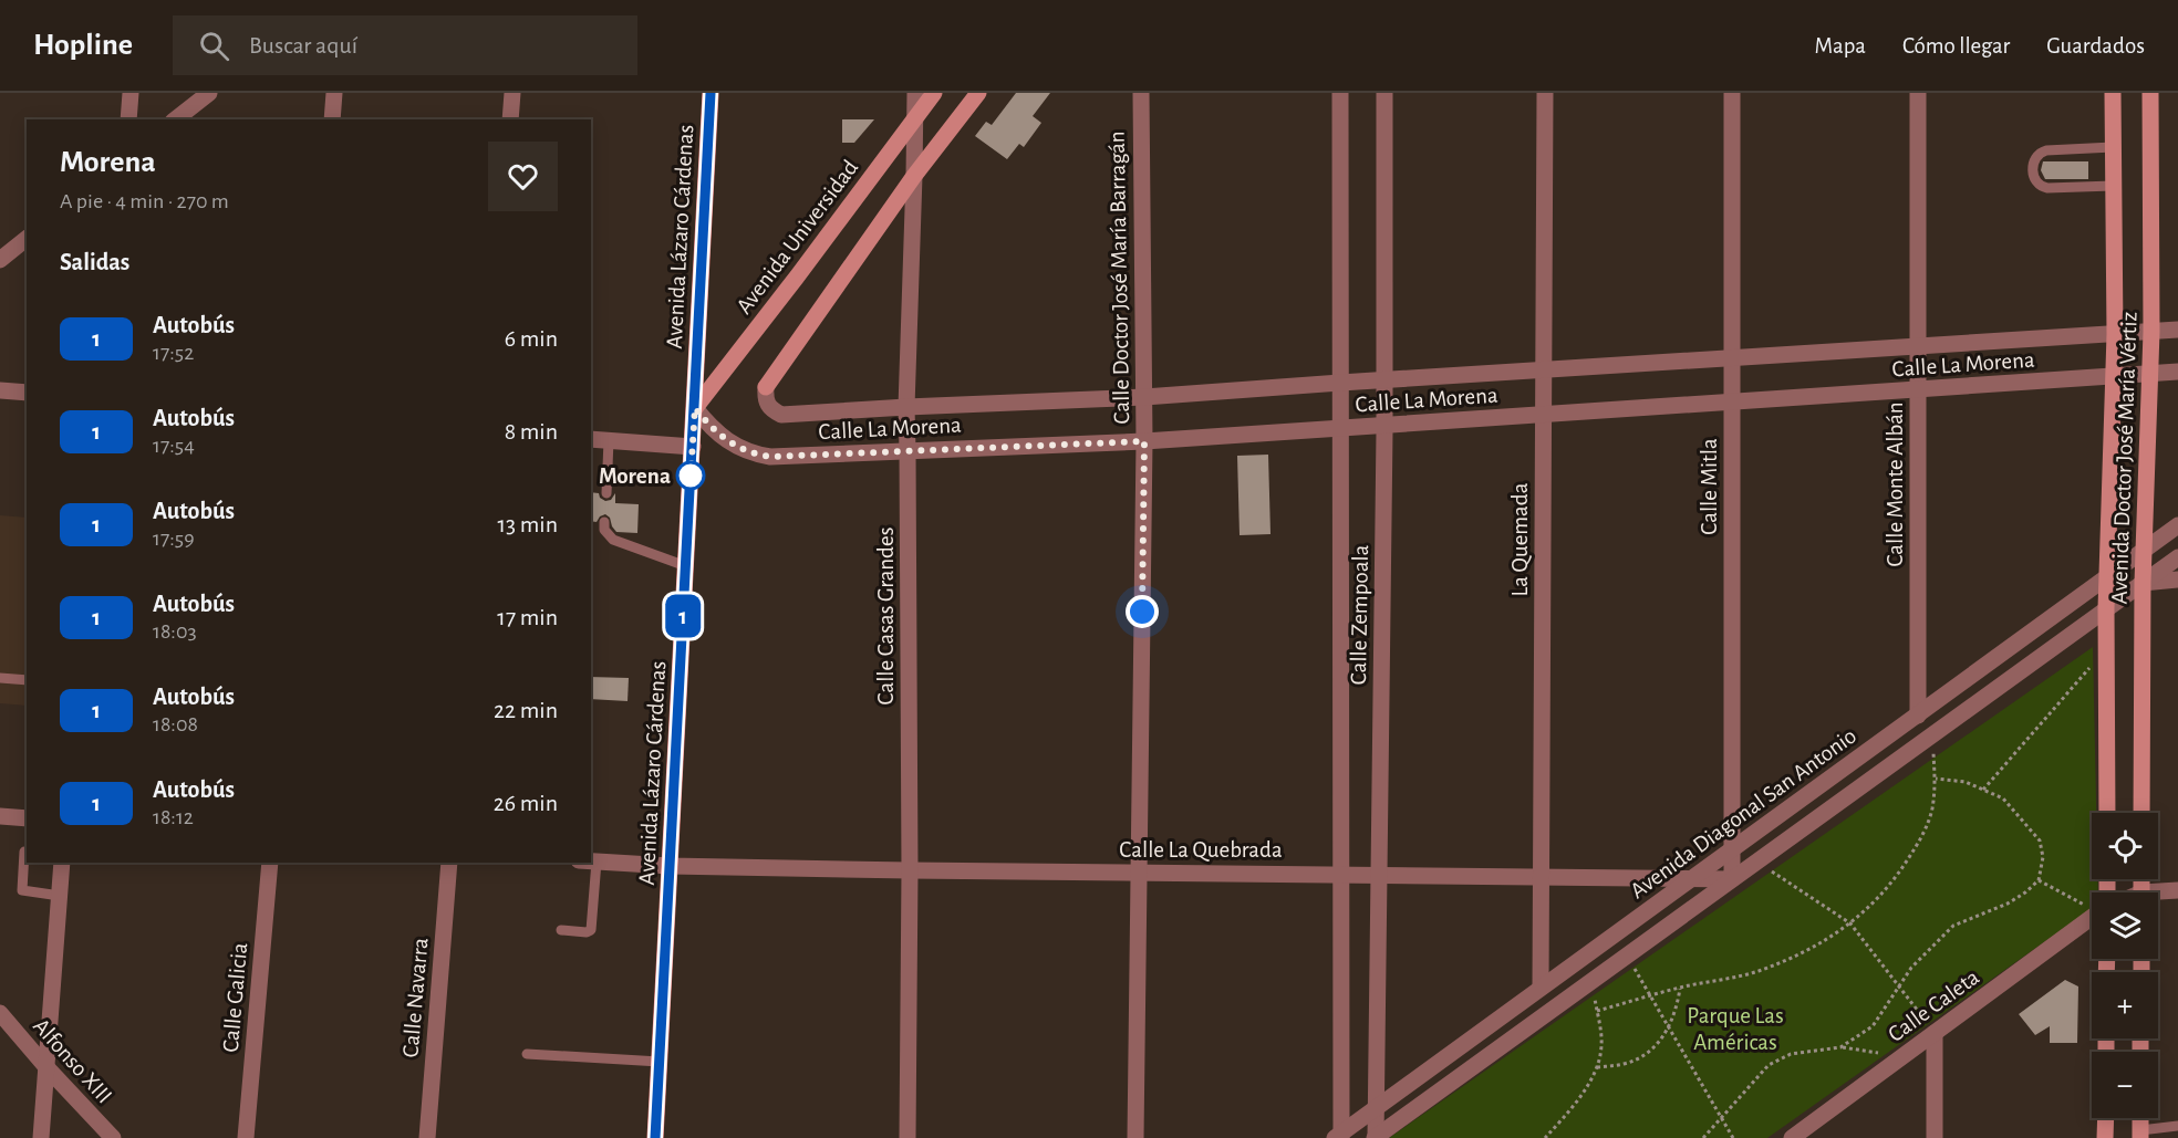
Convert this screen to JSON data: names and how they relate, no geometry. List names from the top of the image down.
{
  "streets": {
    "main road": ["Avenida Lázaro Cárdenas", "Avenida Universidad", "Avenida Doctor José María Vértiz"],
    "street": [
      "Calle Doctor José María Barragán",
      "Calle La Morena",
      "Calle Monte Albán",
      "Calle Mitla",
      "La Quemada",
      "Calle Zempoala",
      "Calle Casas Grandes",
      "Avenida Diagonal San Antonio",
      "Calle La Quebrada",
      "Calle Galicia",
      "Calle Navarra",
      "Calle Caleta",
      "Alfonso XIII"
    ]
  },
  "crossings": [
    ["Avenida Lázaro Cárdenas", "Avenida Universidad"],
    ["Avenida Lázaro Cárdenas", "Calle La Morena"],
    ["Avenida Lázaro Cárdenas", "Calle La Quebrada"],
    ["Avenida Universidad", "Calle La Morena"],
    ["Avenida Universidad", "Calle Casas Grandes"],
    ["Calle Doctor José María Barragán", "Calle La Morena"],
    ["Calle Doctor José María Barragán", "Calle La Quebrada"],
    ["Calle La Morena", "Avenida Doctor José María Vértiz"],
    ["Calle La Morena", "Calle Monte Albán"],
    ["Calle La Morena", "Calle Mitla"],
    ["Calle La Morena", "La Quemada"],
    ["Calle La Morena", "Calle Zempoala"],
    ["Calle La Morena", "Calle Casas Grandes"],
    ["Avenida Doctor José María Vértiz", "Avenida Diagonal San Antonio"],
    ["Calle Monte Albán", "Avenida Diagonal San Antonio"],
    ["Calle Mitla", "Avenida Diagonal San Antonio"],
    ["Calle Mitla", "Calle La Quebrada"],
    ["La Quemada", "Avenida Diagonal San Antonio"],
    ["La Quemada", "Calle La Quebrada"],
    ["Calle Zempoala", "Avenida Diagonal San Antonio"],
    ["Calle Zempoala", "Calle La Quebrada"],
    ["Calle Casas Grandes", "Calle La Quebrada"],
    ["Avenida Diagonal San Antonio", "Calle La Quebrada"]
  ],
  "parks": ["Parque Las Américas"],
  "places": ["Morena"],
  "lines": ["bus line 1"],
  "page": {
    "header": "Hopline",
    "search": "Buscar aquí",
    "nav": ["Mapa", "Cómo llegar", "Guardados"],
    "on_map": "1",
    "heading": [
      ["Morena", "A pie · 4 min · 270 m"],
      "Salidas"
    ],
    "list": [
      {
        "mark": "1",
        "name": "Autobús",
        "note": "17:52",
        "value": "6 min"
      },
      {
        "mark": "1",
        "name": "Autobús",
        "note": "17:54",
        "value": "8 min"
      },
      {
        "mark": "1",
        "name": "Autobús",
        "note": "17:59",
        "value": "13 min"
      },
      {
        "mark": "1",
        "name": "Autobús",
        "note": "18:03",
        "value": "17 min"
      },
      {
        "mark": "1",
        "name": "Autobús",
        "note": "18:08",
        "value": "22 min"
      },
      {
        "mark": "1",
        "name": "Autobús",
        "note": "18:12",
        "value": "26 min"
      }
    ],
    "map_buttons": ["+", "−"]
  }
}
